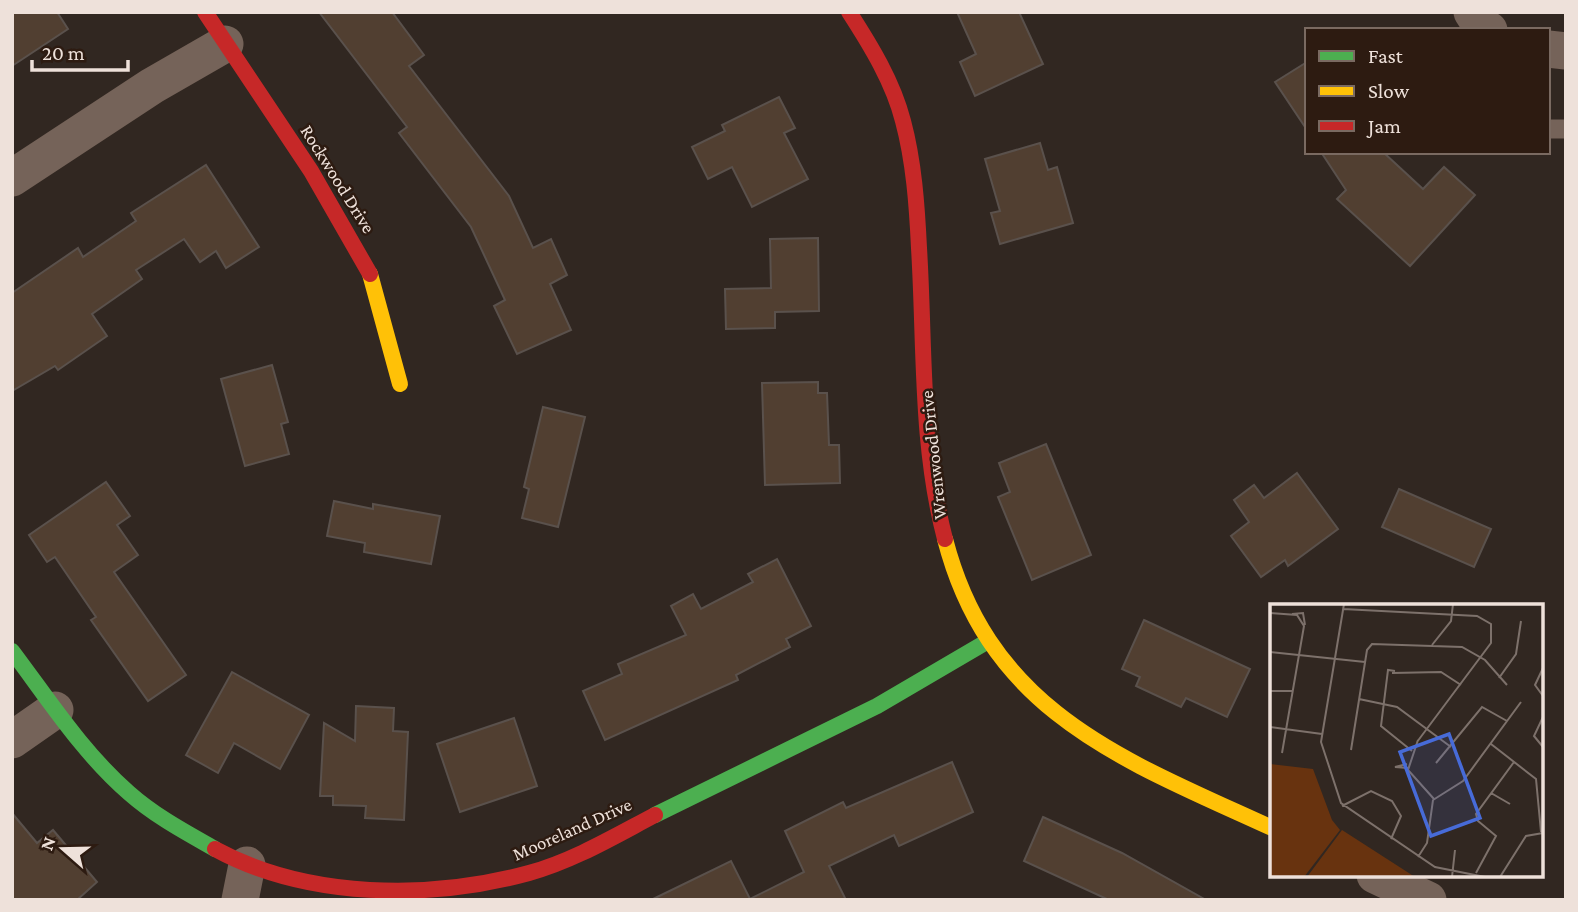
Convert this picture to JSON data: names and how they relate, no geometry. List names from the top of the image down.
{
  "streets": {
    "street": ["Rockwood Drive", "Wrenwood Drive", "Mooreland Drive"]
  },
  "crossings": [
    ["Wrenwood Drive", "Mooreland Drive"]
  ],
  "legend": ["Fast", "Slow", "Jam"],
  "scale_bar": "20 m",
  "north": "left"
}
